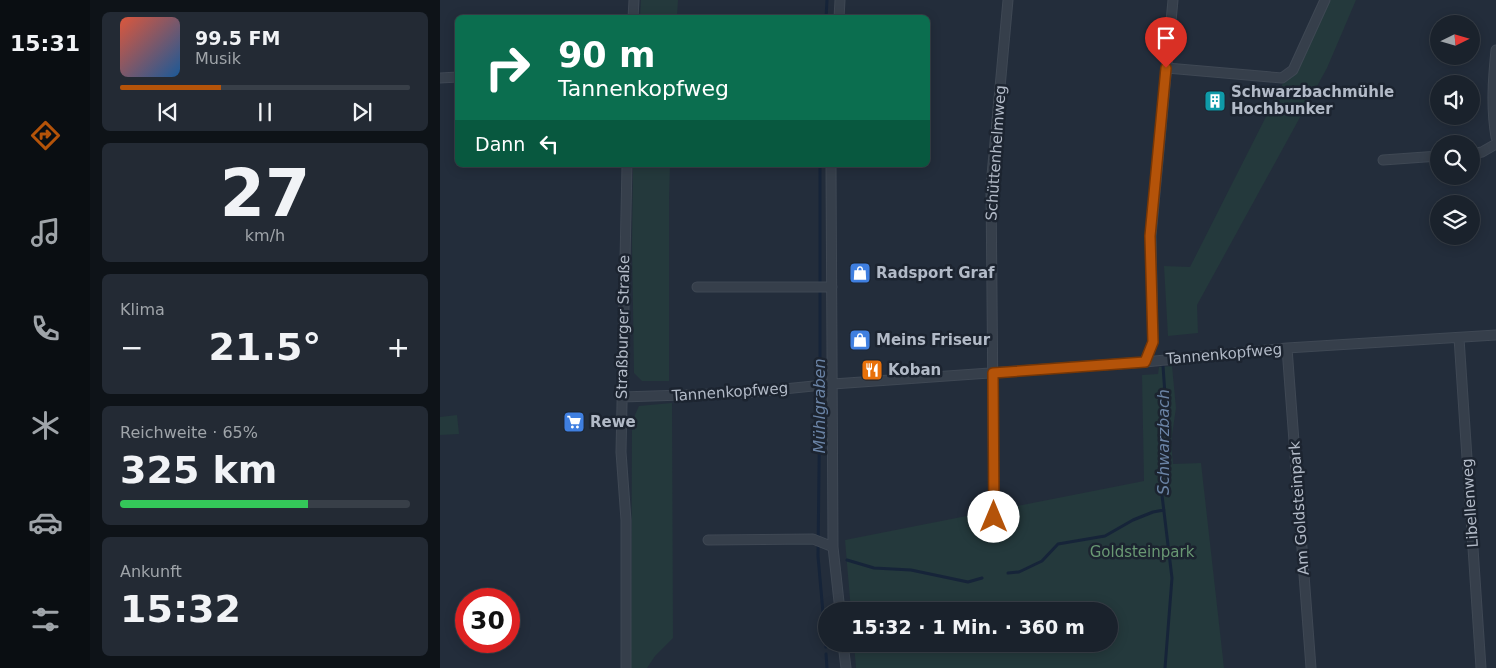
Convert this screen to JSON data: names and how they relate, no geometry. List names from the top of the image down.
{
  "streets": {
    "street": [
      "Schüttenhelmweg",
      "Straßburger Straße",
      "Tannenkopfweg",
      "Libellenweg",
      "Am Goldsteinpark"
    ]
  },
  "crossings": [
    ["Schüttenhelmweg", "Tannenkopfweg"],
    ["Straßburger Straße", "Tannenkopfweg"],
    ["Tannenkopfweg", "Libellenweg"],
    ["Tannenkopfweg", "Am Goldsteinpark"]
  ],
  "water": ["Mühlgraben", "Schwarzbach"],
  "parks": ["Goldsteinpark"],
  "places": {
    "building": ["Schwarzbachmühle Hochbunker"],
    "shop": ["Radsport Graf", "Meins Friseur"],
    "restaurant": ["Koban"],
    "supermarket": ["Rewe"]
  },
  "north": "right",
  "page": {
    "tabs": "15:31",
    "turn": ["90 m", "Tannenkopfweg"],
    "song": ["99.5 FM", "Musik"],
    "then": "Dann",
    "tile": [
      ["27", "km/h"],
      "Klima",
      ["Reichweite · 65%", "325 km"],
      ["Ankunft", "15:32"]
    ],
    "heat": ["−", "21.5°", "+"],
    "limit": "30",
    "trip": "15:32 · 1 Min. · 360 m"
  }
}
